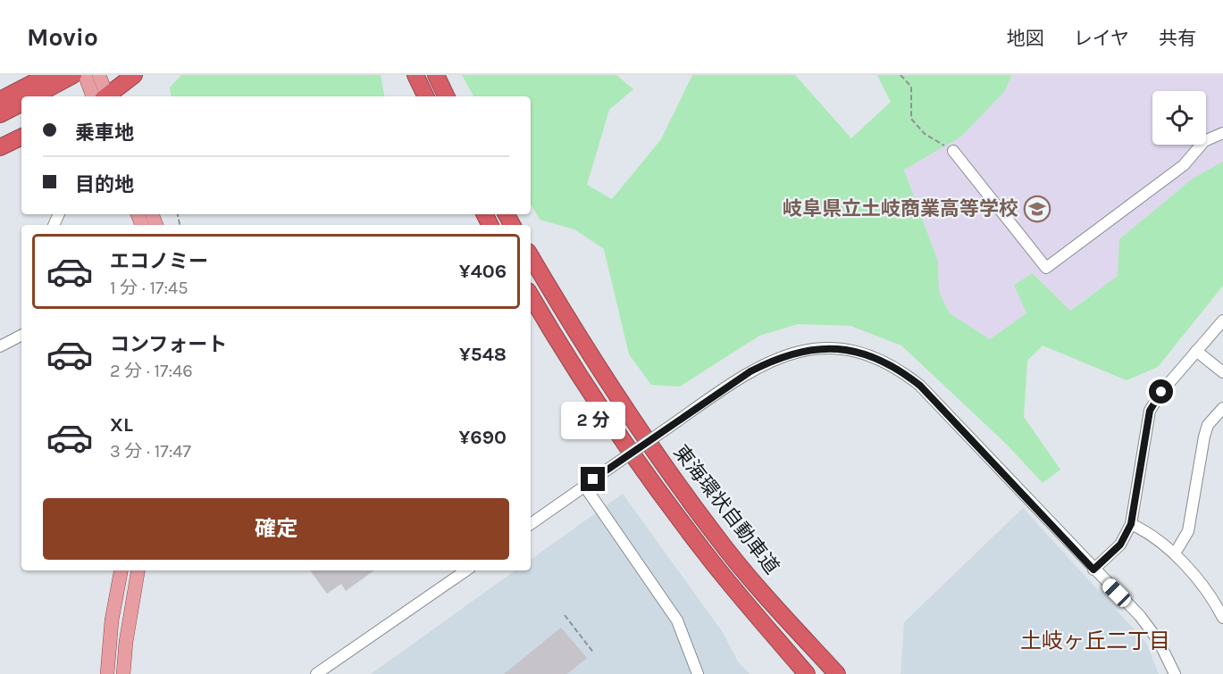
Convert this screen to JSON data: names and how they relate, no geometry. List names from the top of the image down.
{
  "streets": {
    "highway": ["東海環状自動車道"]
  },
  "districts": ["土岐ヶ丘二丁目"],
  "places": {
    "school or university": ["岐阜県立土岐商業高等学校"]
  },
  "page": {
    "header": "Movio",
    "nav": ["地図", "レイヤ", "共有"],
    "banner": ["乗車地", "目的地"],
    "list": [
      {
        "name": "エコノミー",
        "note": "1 分 · 17:45",
        "value": "¥406"
      },
      {
        "name": "コンフォート",
        "note": "2 分 · 17:46",
        "value": "¥548"
      },
      {
        "name": "XL",
        "note": "3 分 · 17:47",
        "value": "¥690"
      }
    ],
    "bubble": "2 分",
    "buttons": "確定"
  }
}
